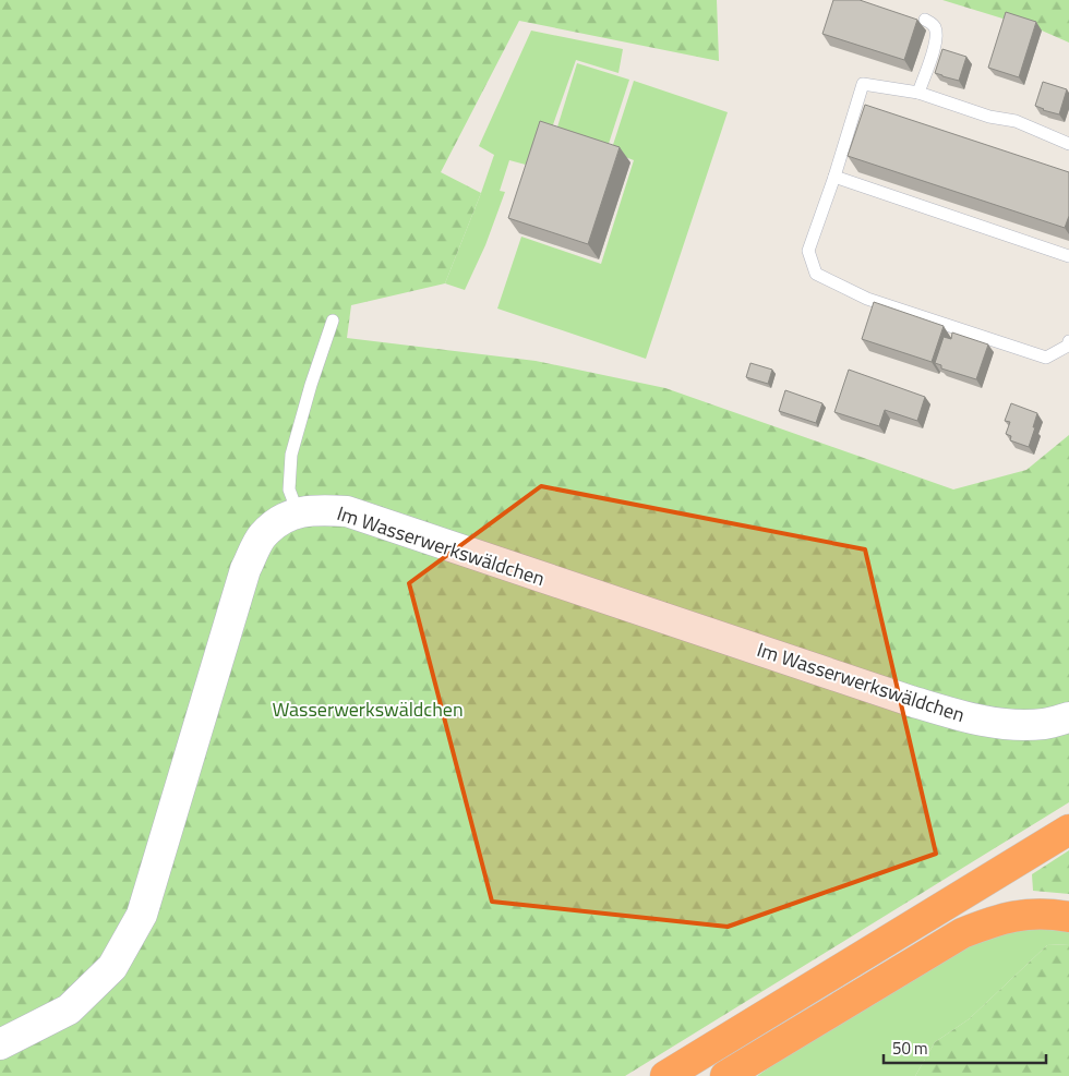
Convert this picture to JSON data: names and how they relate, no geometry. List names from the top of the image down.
{
  "streets": {
    "street": ["Im Wasserwerkswäldchen"]
  },
  "parks": ["Wasserwerkswäldchen"],
  "scale_bar": "50 m"
}
